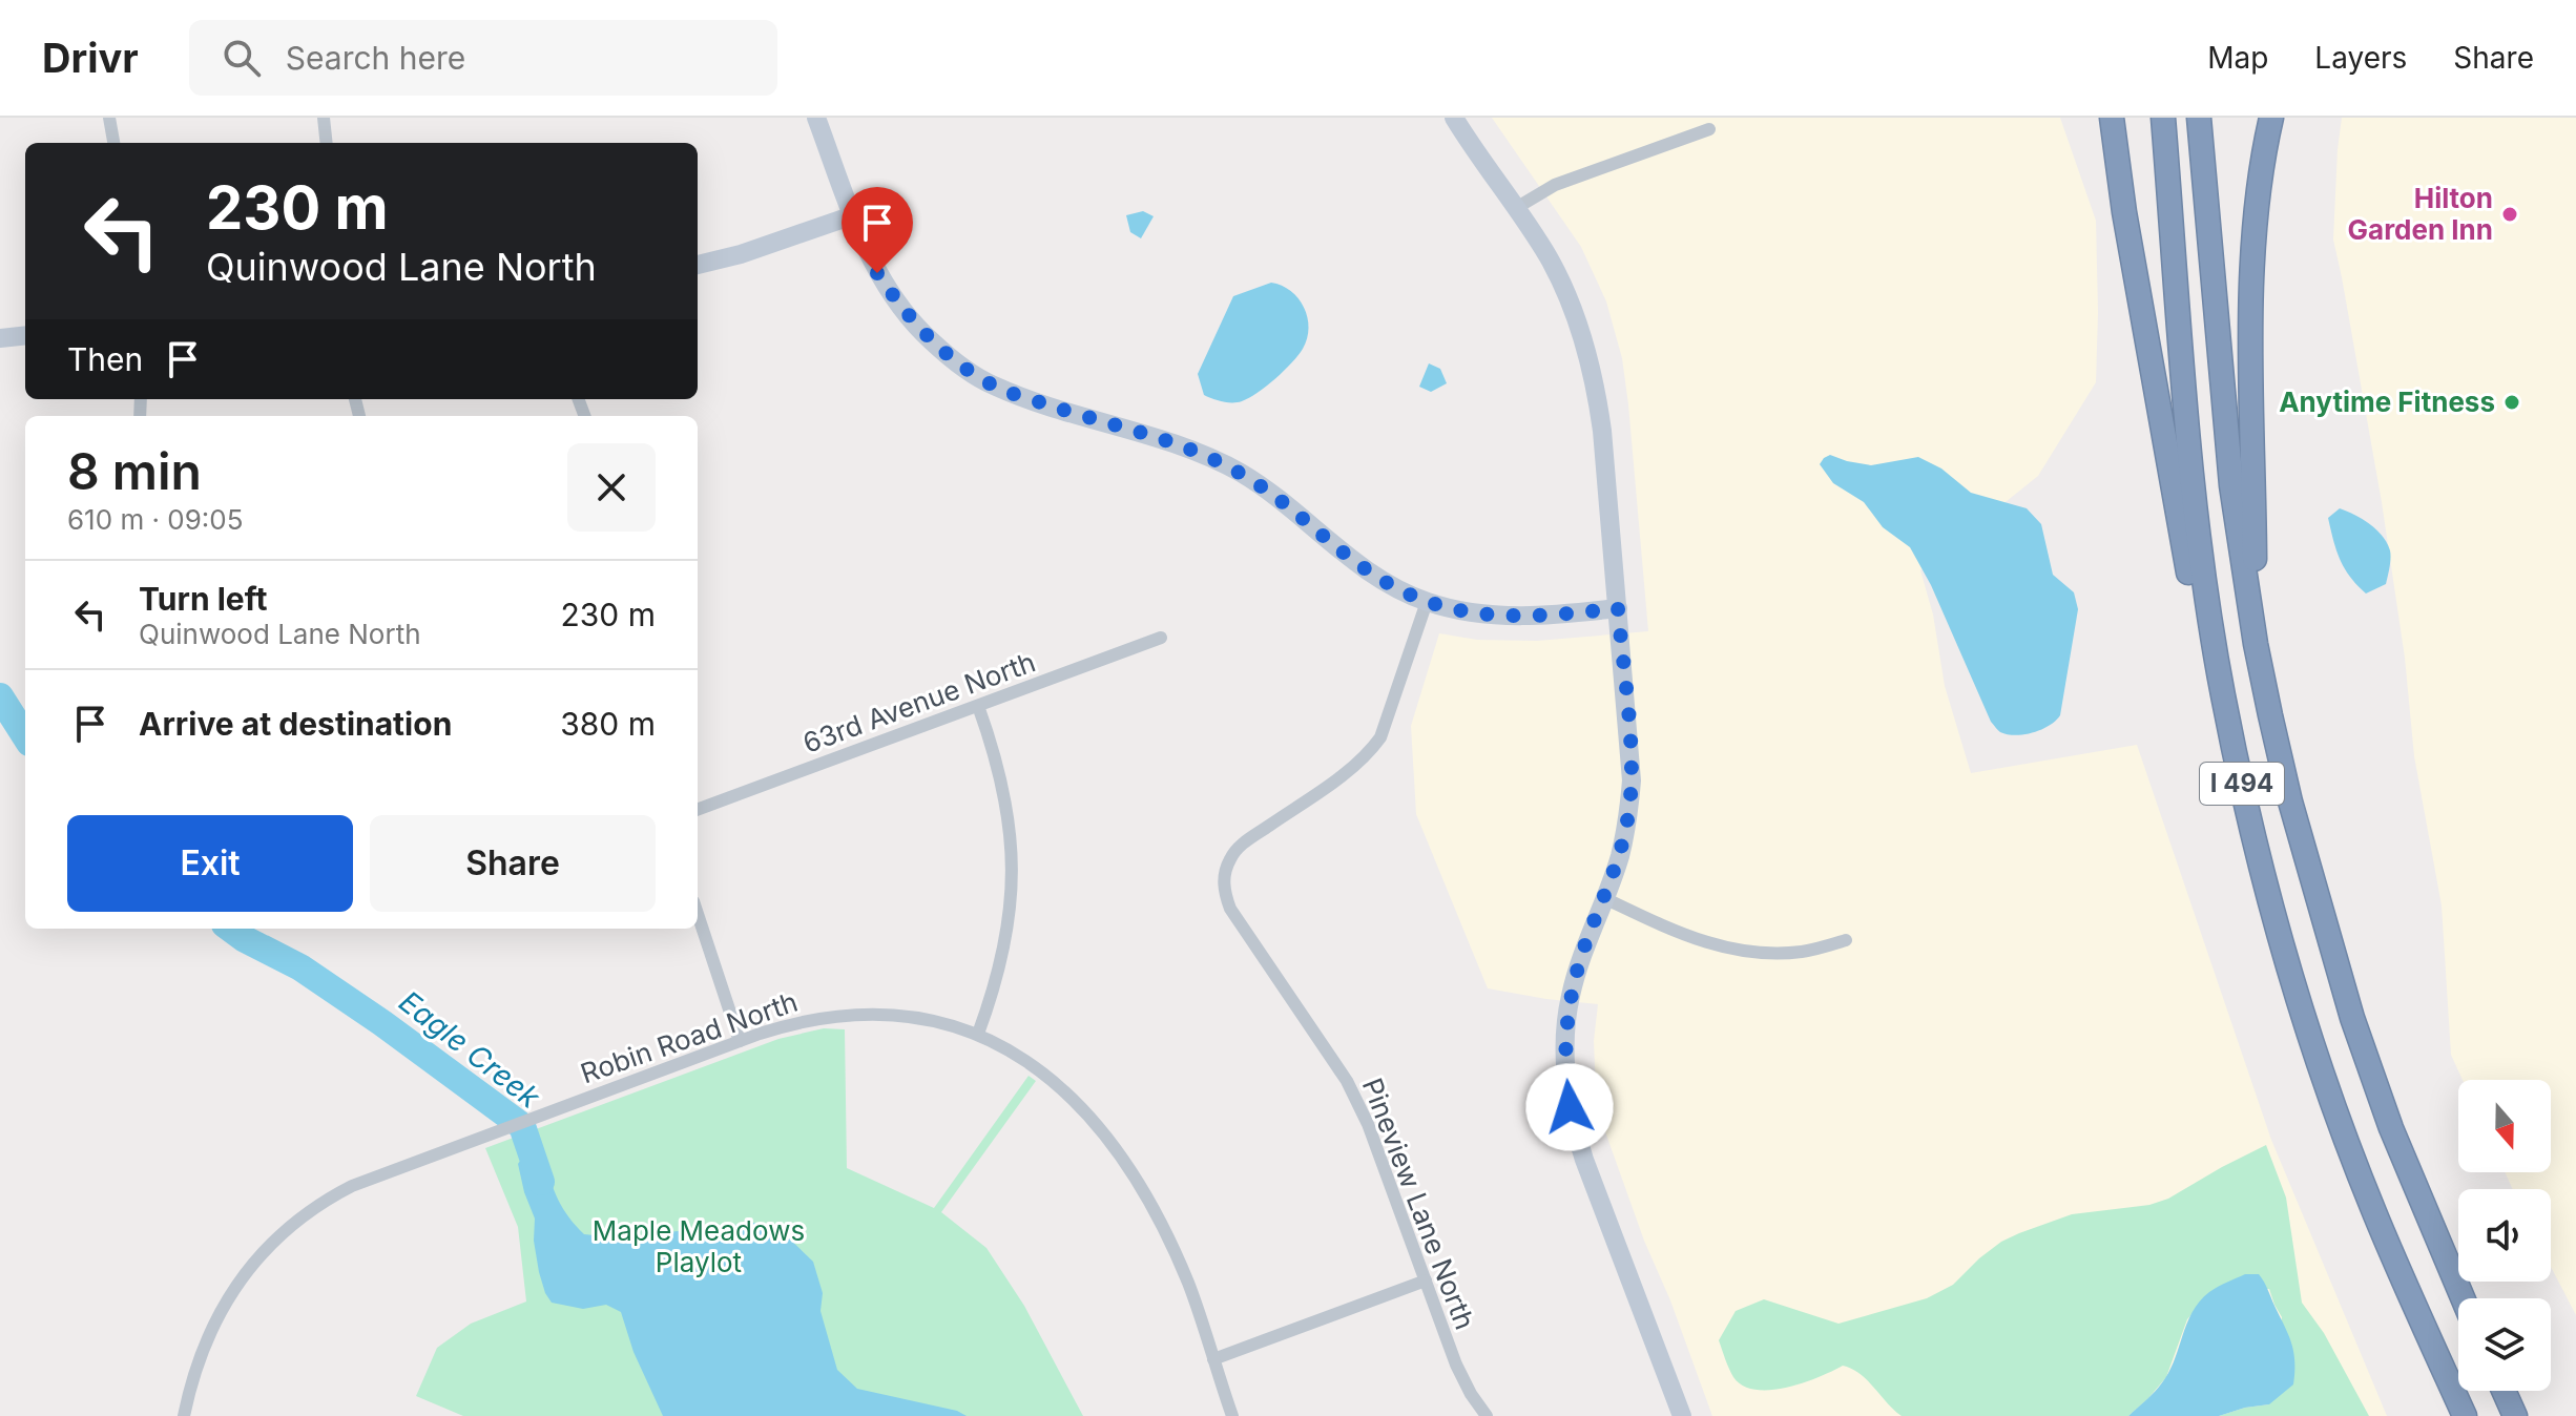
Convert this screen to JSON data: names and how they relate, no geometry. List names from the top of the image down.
{
  "streets": {
    "highway": ["I 494"],
    "street": ["63rd Avenue North", "Robin Road North", "Pineview Lane North"]
  },
  "water": ["Eagle Creek"],
  "parks": ["Maple Meadows Playlot"],
  "places": ["Hilton Garden Inn", "Anytime Fitness"],
  "north": "bottom",
  "page": {
    "header": "Drivr",
    "search": "Search here",
    "nav": ["Map", "Layers", "Share"],
    "turn": ["230 m", "Quinwood Lane North"],
    "then": "Then",
    "heading": ["8 min", "610 m · 09:05"],
    "list": [
      {
        "name": "Turn left",
        "note": "Quinwood Lane North",
        "value": "230 m"
      },
      {
        "name": "Arrive at destination",
        "value": "380 m"
      }
    ],
    "buttons": ["Exit", "Share"]
  }
}
